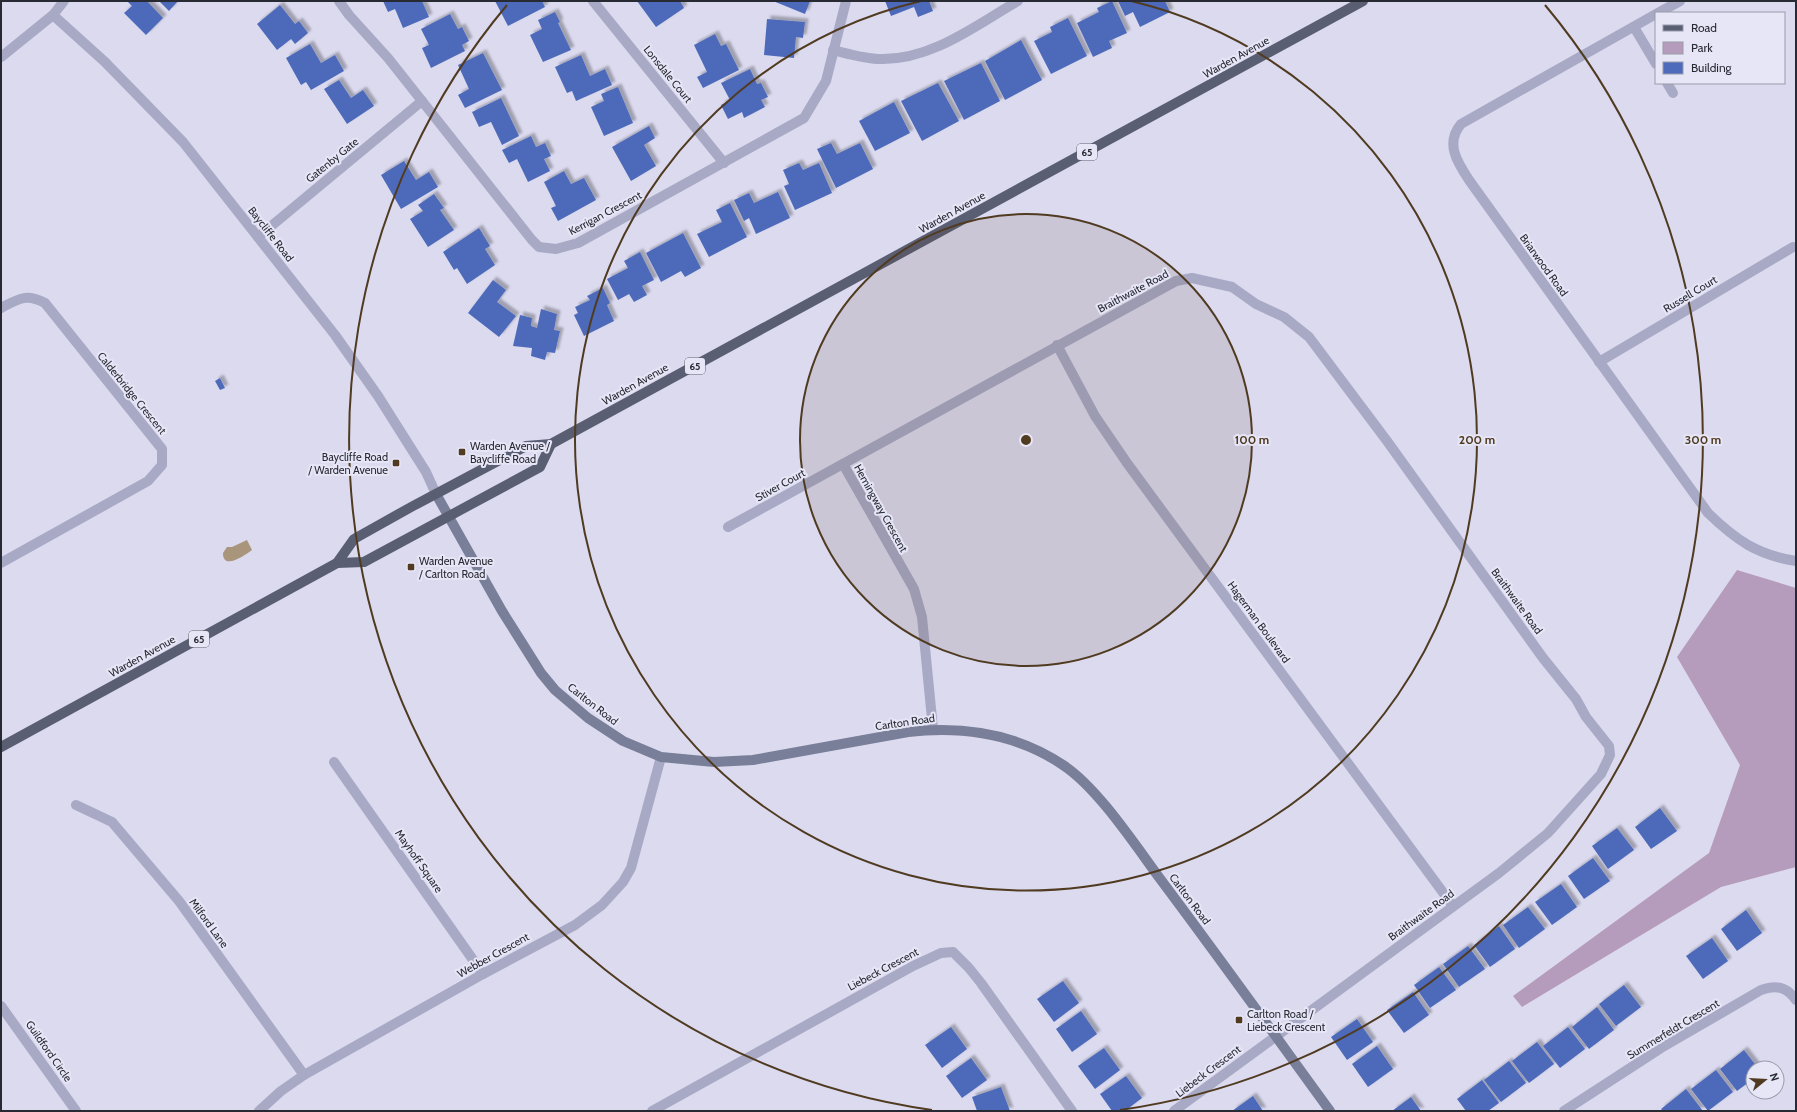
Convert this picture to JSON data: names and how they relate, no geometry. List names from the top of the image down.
{
  "streets": {
    "main road": ["Warden Avenue", "65", "Carlton Road"],
    "street": [
      "Lonsdale Court",
      "Gatenby Gate",
      "Kerrigan Crescent",
      "Baycliffe Road",
      "Briarwood Road",
      "Braithwaite Road",
      "Russell Court",
      "Calderbridge Crescent",
      "Stiver Court",
      "Hemingway Crescent",
      "Hagerman Boulevard",
      "Mayhoff Square",
      "Milford Lane",
      "Webber Crescent",
      "Liebeck Crescent",
      "Summerfeldt Crescent",
      "Guildford Circle"
    ]
  },
  "crossings": [
    ["Warden Avenue", "Baycliffe Road"],
    ["Warden Avenue", "Carlton Road"],
    ["Lonsdale Court", "Kerrigan Crescent"],
    ["Gatenby Gate", "Kerrigan Crescent"],
    ["Gatenby Gate", "Baycliffe Road"],
    ["Baycliffe Road", "Carlton Road"],
    ["Briarwood Road", "Russell Court"],
    ["Braithwaite Road", "Hemingway Crescent"],
    ["Braithwaite Road", "Hagerman Boulevard"],
    ["Braithwaite Road", "Carlton Road"],
    ["Braithwaite Road", "Liebeck Crescent"],
    ["Stiver Court", "Hemingway Crescent"],
    ["Hemingway Crescent", "Hagerman Boulevard"],
    ["Hemingway Crescent", "Carlton Road"],
    ["Carlton Road", "Webber Crescent"],
    ["Carlton Road", "Liebeck Crescent"],
    ["Mayhoff Square", "Webber Crescent"],
    ["Milford Lane", "Webber Crescent"]
  ],
  "places": {
    "transit": [
      "Warden Avenue / Baycliffe Road",
      "Baycliffe Road / Warden Avenue",
      "Warden Avenue / Carlton Road",
      "Carlton Road / Liebeck Crescent"
    ]
  },
  "legend": ["Road", "Park", "Building"],
  "north": "right",
  "rings": ["100 m", "200 m", "300 m"]
}
